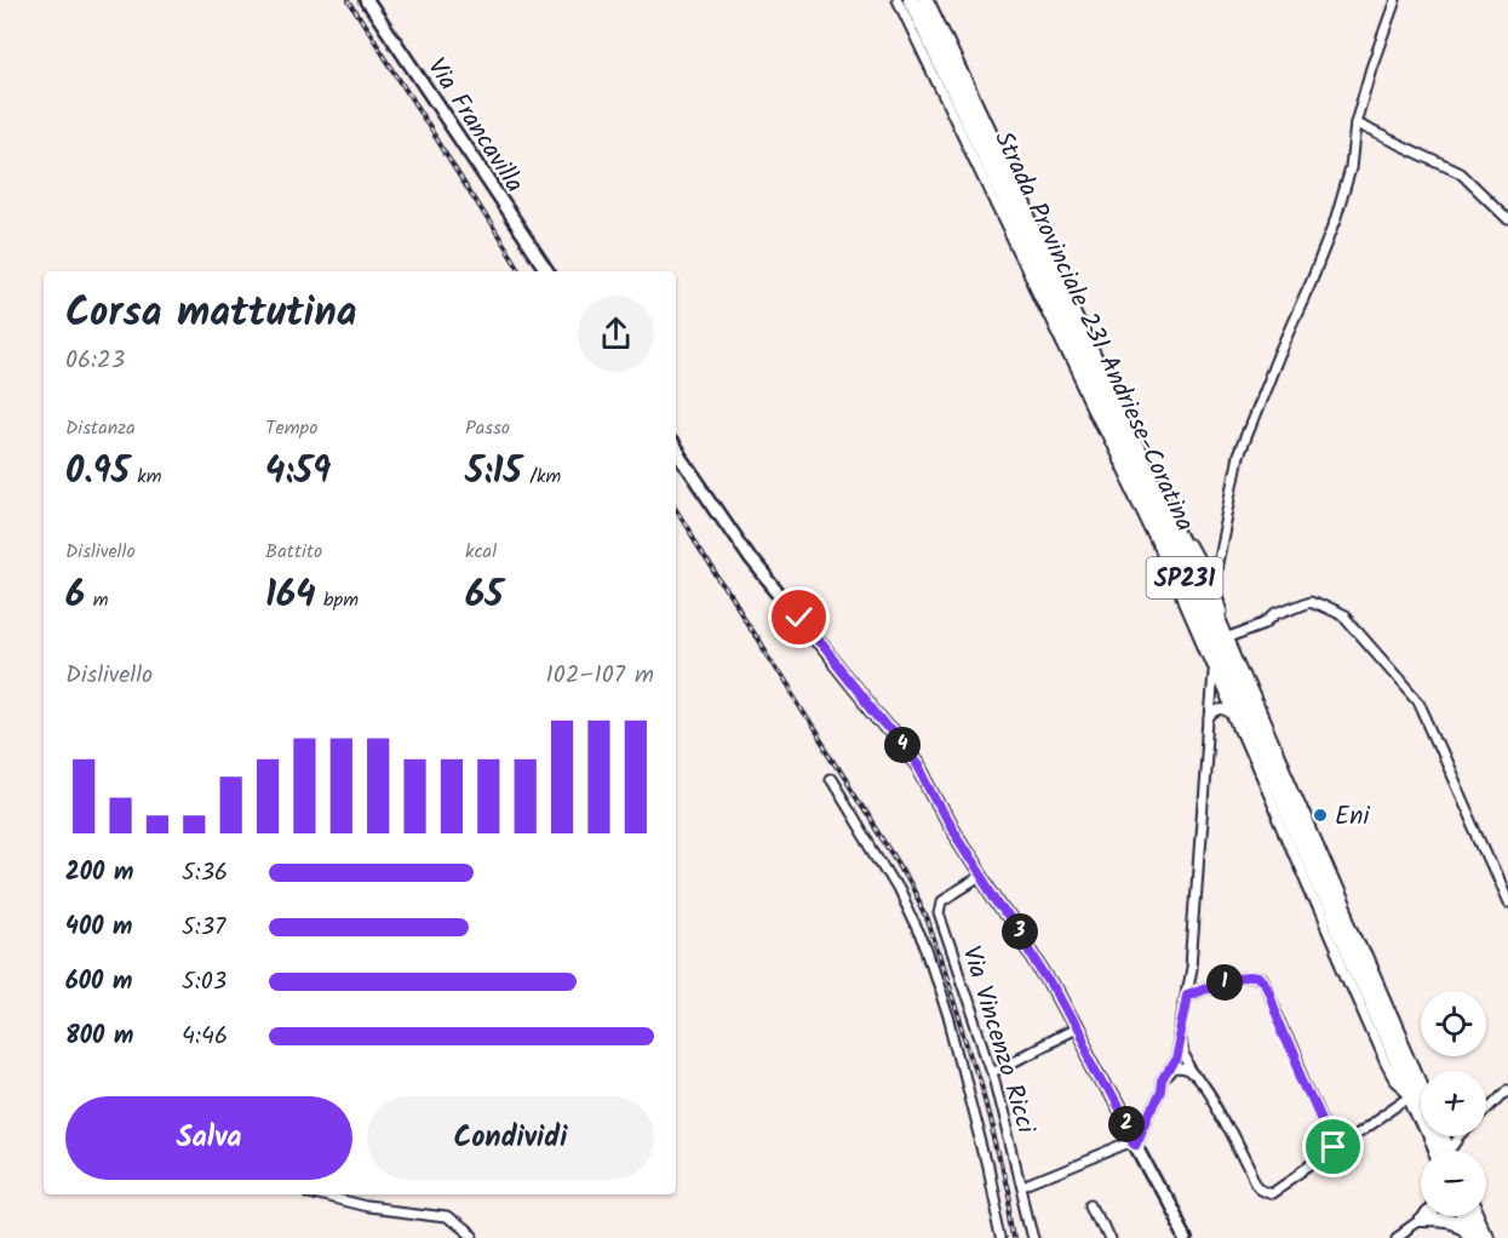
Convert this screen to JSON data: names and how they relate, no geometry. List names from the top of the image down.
{
  "streets": {
    "highway": ["Strada Provinciale 231 Andriese-Coratina", "SP231"],
    "street": ["Via Francavilla", "Via Vincenzo Ricci"]
  },
  "crossings": [
    ["Strada Provinciale 231 Andriese-Coratina", "SP231"]
  ],
  "places": ["Eni"],
  "page": {
    "heading": ["Corsa mattutina", "06:23"],
    "stats": [
      ["Distanza", "0.95 km"],
      ["Tempo", "4:59"],
      ["Passo", "5:15 /km"],
      ["Dislivello", "6 m"],
      ["Battito", "164 bpm"],
      ["kcal", "65"]
    ],
    "chart": ["Dislivello", "102–107 m"],
    "pins": [
      "4",
      "3",
      "1",
      "2"
    ],
    "list": [
      {
        "name": "200 m",
        "note": "5:36"
      },
      {
        "name": "400 m",
        "note": "5:37"
      },
      {
        "name": "600 m",
        "note": "5:03"
      },
      {
        "name": "800 m",
        "note": "4:46"
      }
    ],
    "map_buttons": ["+", "−"],
    "buttons": ["Salva", "Condividi"]
  }
}
